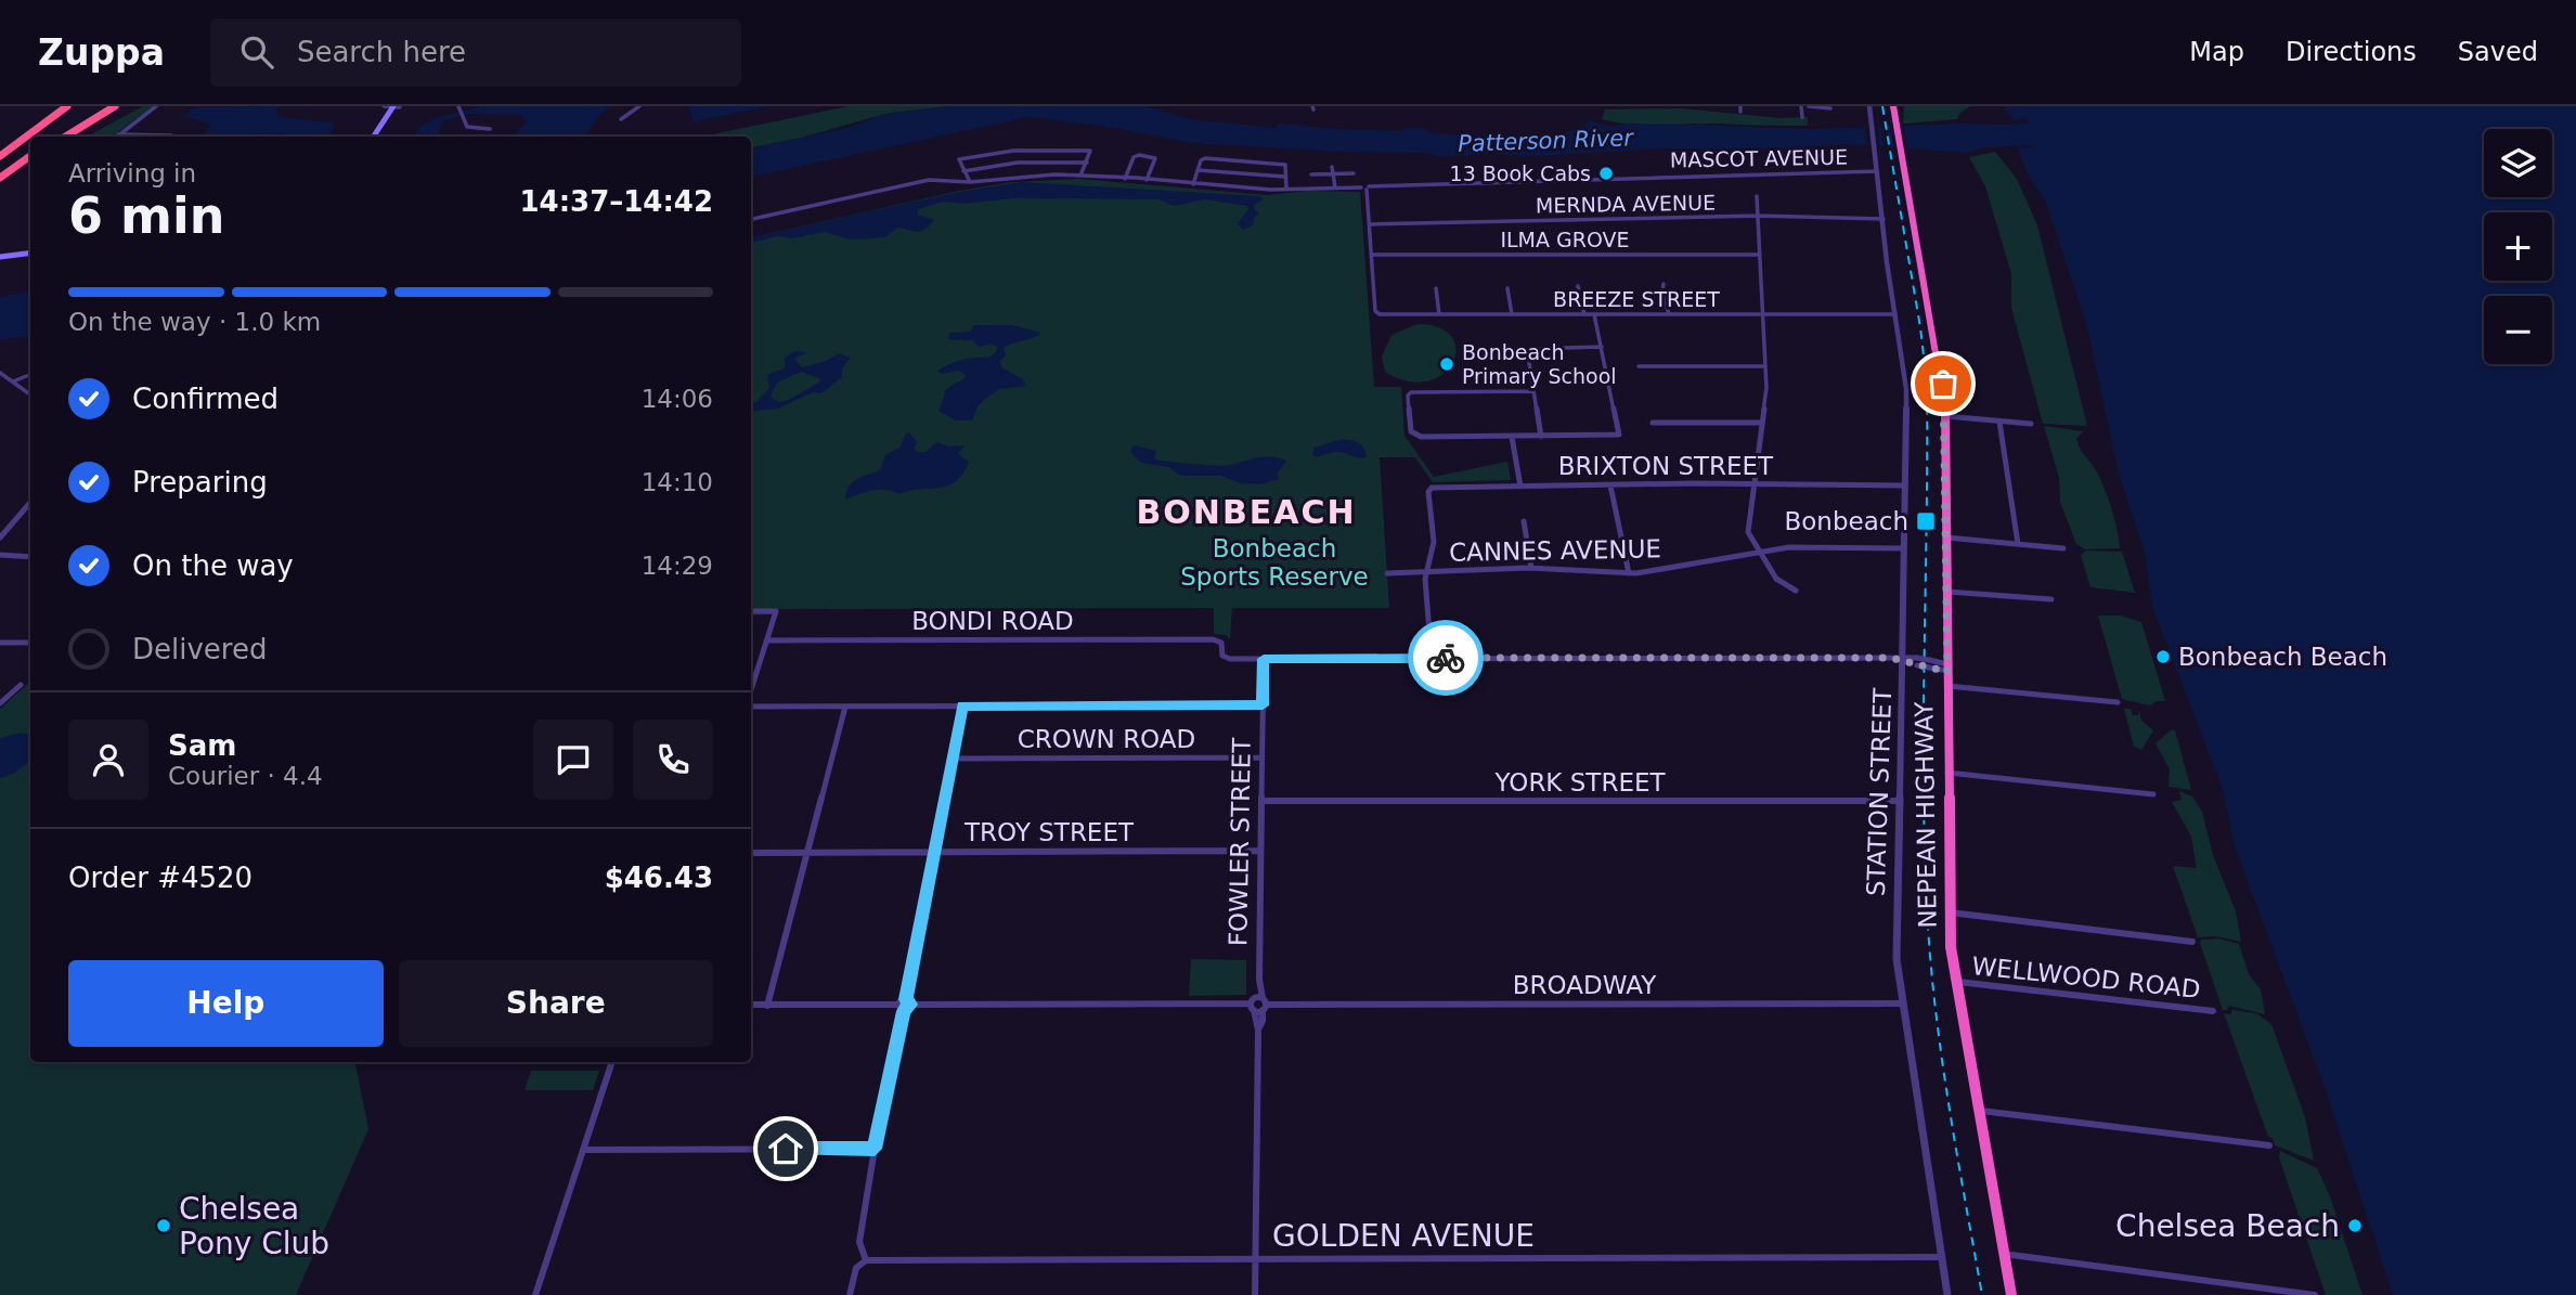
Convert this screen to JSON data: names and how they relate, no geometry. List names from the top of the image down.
{
  "streets": {
    "highway": ["NEPEAN HIGHWAY"],
    "street": [
      "MASCOT AVENUE",
      "MERNDA AVENUE",
      "ILMA GROVE",
      "BREEZE STREET",
      "BRIXTON STREET",
      "CANNES AVENUE",
      "BONDI ROAD",
      "CROWN ROAD",
      "YORK STREET",
      "STATION STREET",
      "TROY STREET",
      "FOWLER STREET",
      "WELLWOOD ROAD",
      "BROADWAY",
      "GOLDEN AVENUE"
    ]
  },
  "crossings": [
    ["MASCOT AVENUE", "STATION STREET"],
    ["MERNDA AVENUE", "STATION STREET"],
    ["ILMA GROVE", "BREEZE STREET"],
    ["BREEZE STREET", "STATION STREET"],
    ["BRIXTON STREET", "CANNES AVENUE"],
    ["BRIXTON STREET", "STATION STREET"],
    ["CANNES AVENUE", "STATION STREET"],
    ["BONDI ROAD", "FOWLER STREET"],
    ["CROWN ROAD", "FOWLER STREET"],
    ["YORK STREET", "STATION STREET"],
    ["YORK STREET", "FOWLER STREET"],
    ["STATION STREET", "BROADWAY"],
    ["STATION STREET", "GOLDEN AVENUE"],
    ["NEPEAN HIGHWAY", "WELLWOOD ROAD"],
    ["TROY STREET", "FOWLER STREET"],
    ["FOWLER STREET", "BROADWAY"],
    ["FOWLER STREET", "GOLDEN AVENUE"]
  ],
  "districts": ["BONBEACH"],
  "water": ["Patterson River"],
  "parks": ["Bonbeach Sports Reserve"],
  "places": {
    "other": [
      "13 Book Cabs",
      "Bonbeach Primary School",
      "Bonbeach Beach",
      "Chelsea Pony Club",
      "Chelsea Beach"
    ],
    "transit": ["Bonbeach"]
  },
  "page": {
    "header": "Zuppa",
    "search": "Search here",
    "nav": ["Map", "Directions", "Saved"],
    "map_buttons": ["+", "−"],
    "heading": ["6 min", "Arriving in", "14:37–14:42"],
    "panel": [
      "Sam",
      "Courier · 4.4",
      "Order #4520",
      "$46.43"
    ],
    "bar": "On the way · 1.0 km",
    "list": [
      ["Confirmed", "14:06"],
      ["Preparing", "14:10"],
      ["On the way", "14:29"],
      "Delivered"
    ],
    "buttons": ["Help", "Share"]
  }
}
